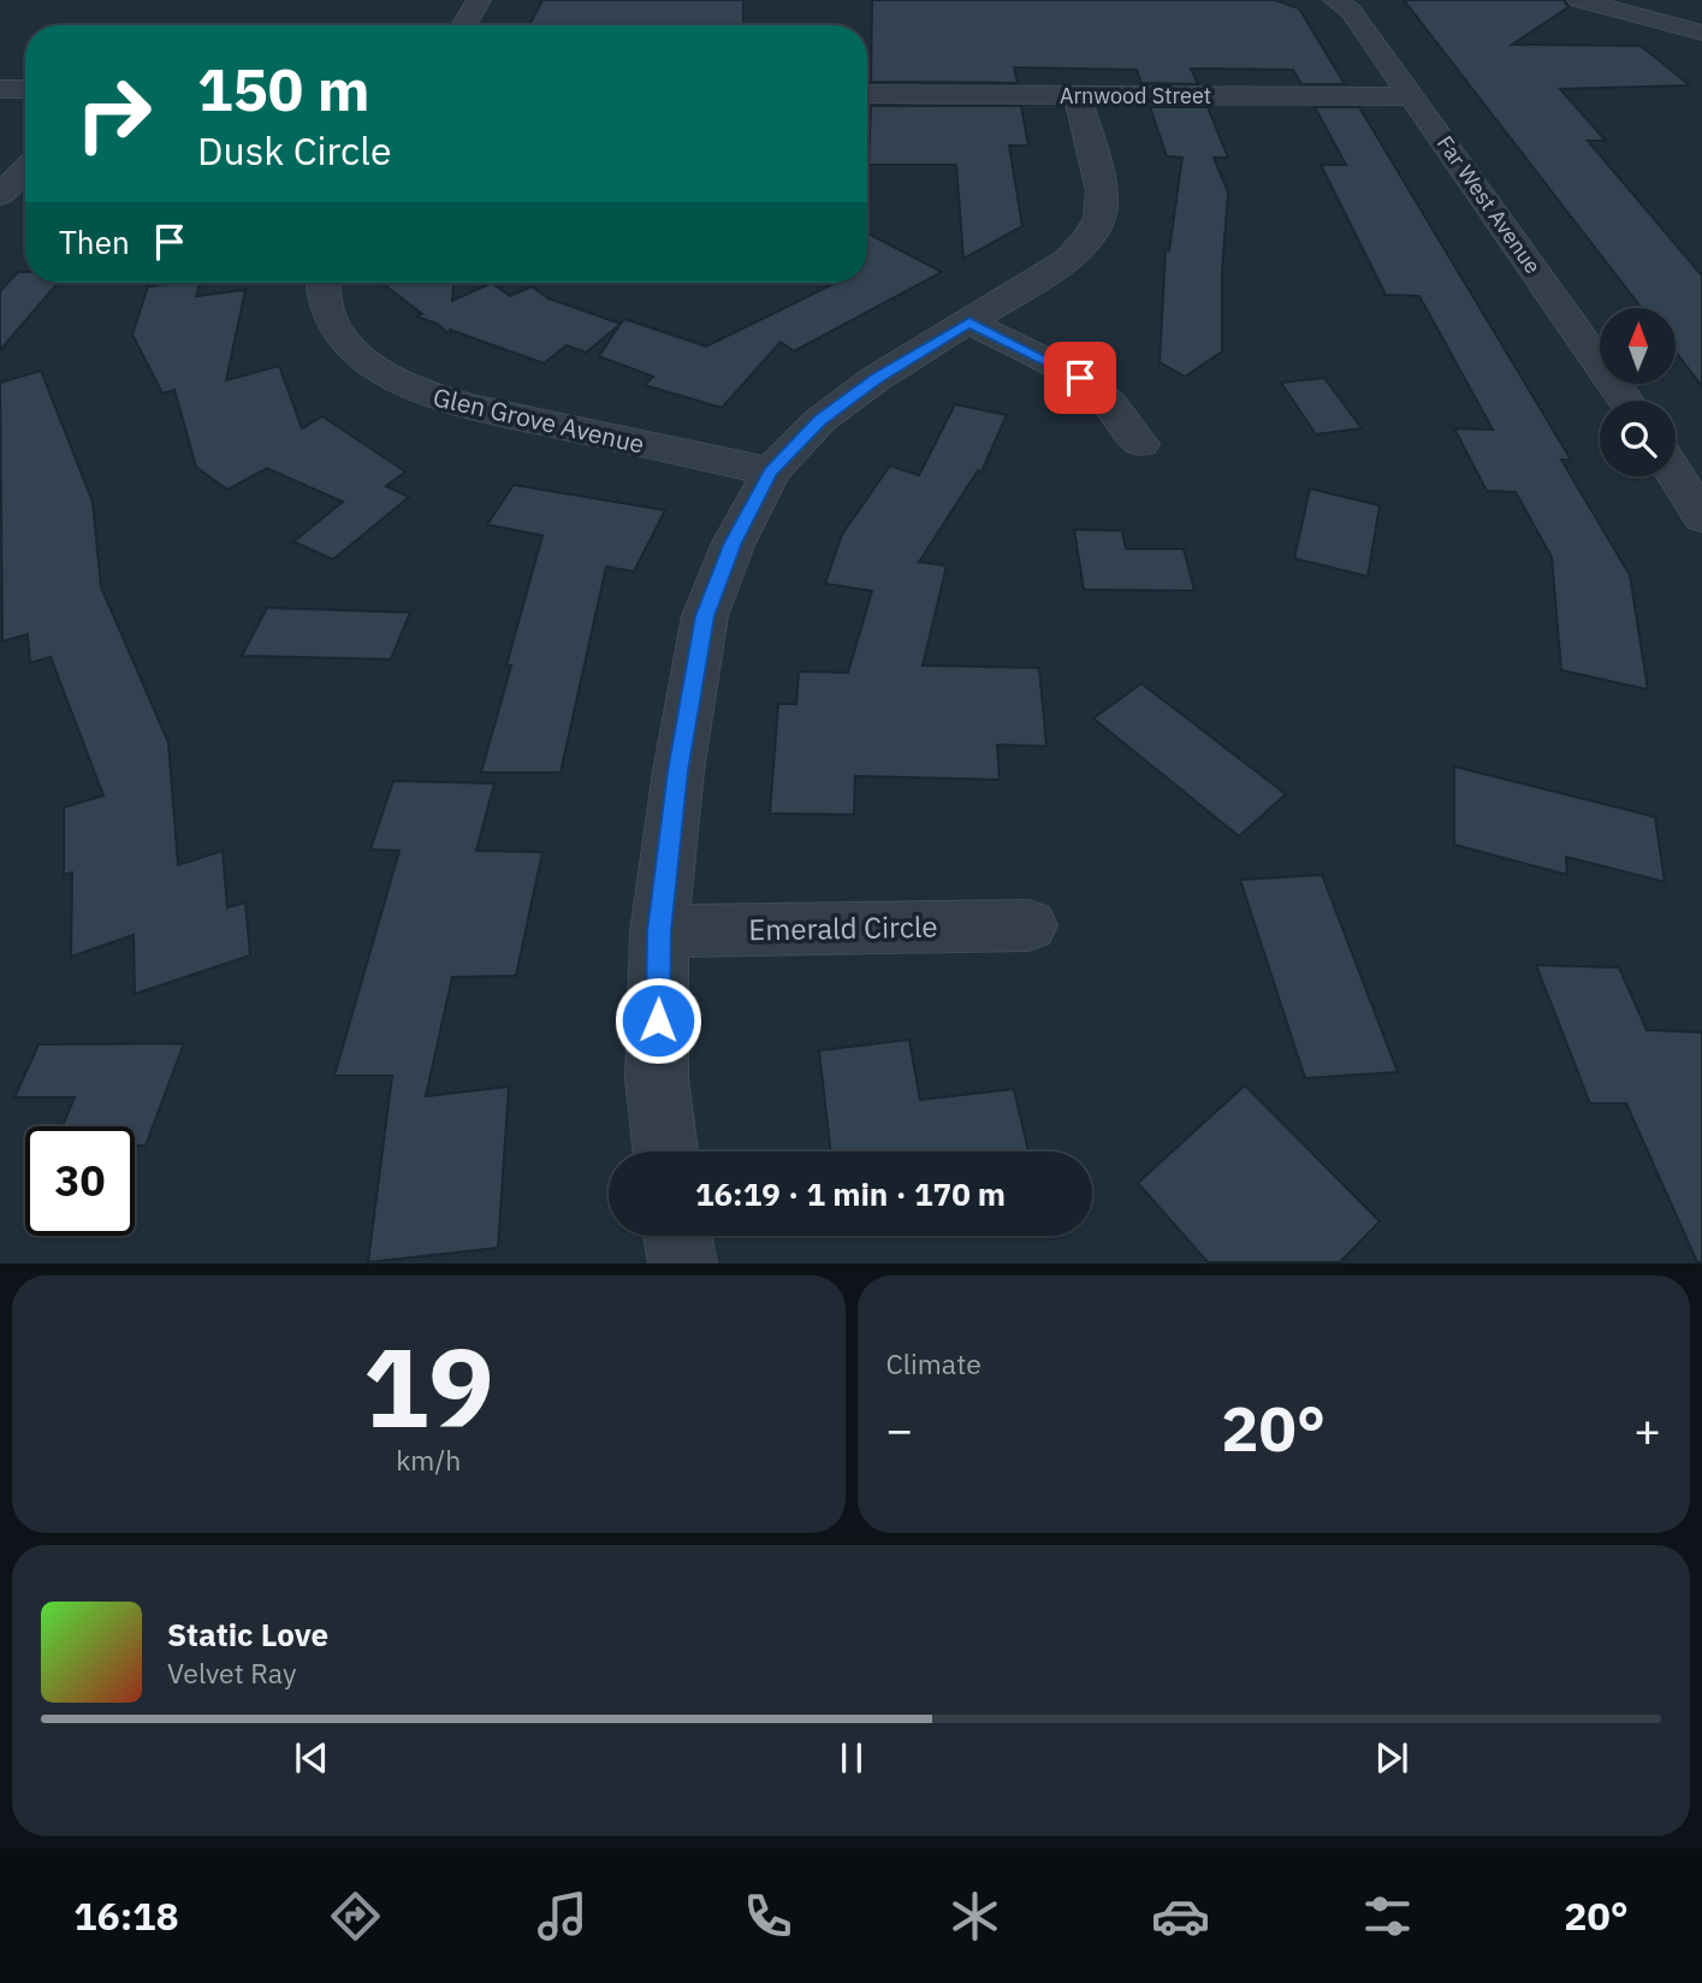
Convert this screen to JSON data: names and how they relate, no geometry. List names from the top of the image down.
{
  "streets": {
    "street": [
      "Arnwood Street",
      "Far West Avenue",
      "Glen Grove Avenue",
      "Emerald Circle"
    ]
  },
  "crossings": [
    ["Arnwood Street", "Far West Avenue"]
  ],
  "north": "top",
  "page": {
    "turn": ["150 m", "Dusk Circle"],
    "then": "Then",
    "limit": "30",
    "trip": "16:19 · 1 min · 170 m",
    "tile": [
      ["19", "km/h"],
      "Climate"
    ],
    "heat": ["−", "20°", "+"],
    "song": ["Static Love", "Velvet Ray"],
    "tabs": ["16:18", "20°"]
  }
}
